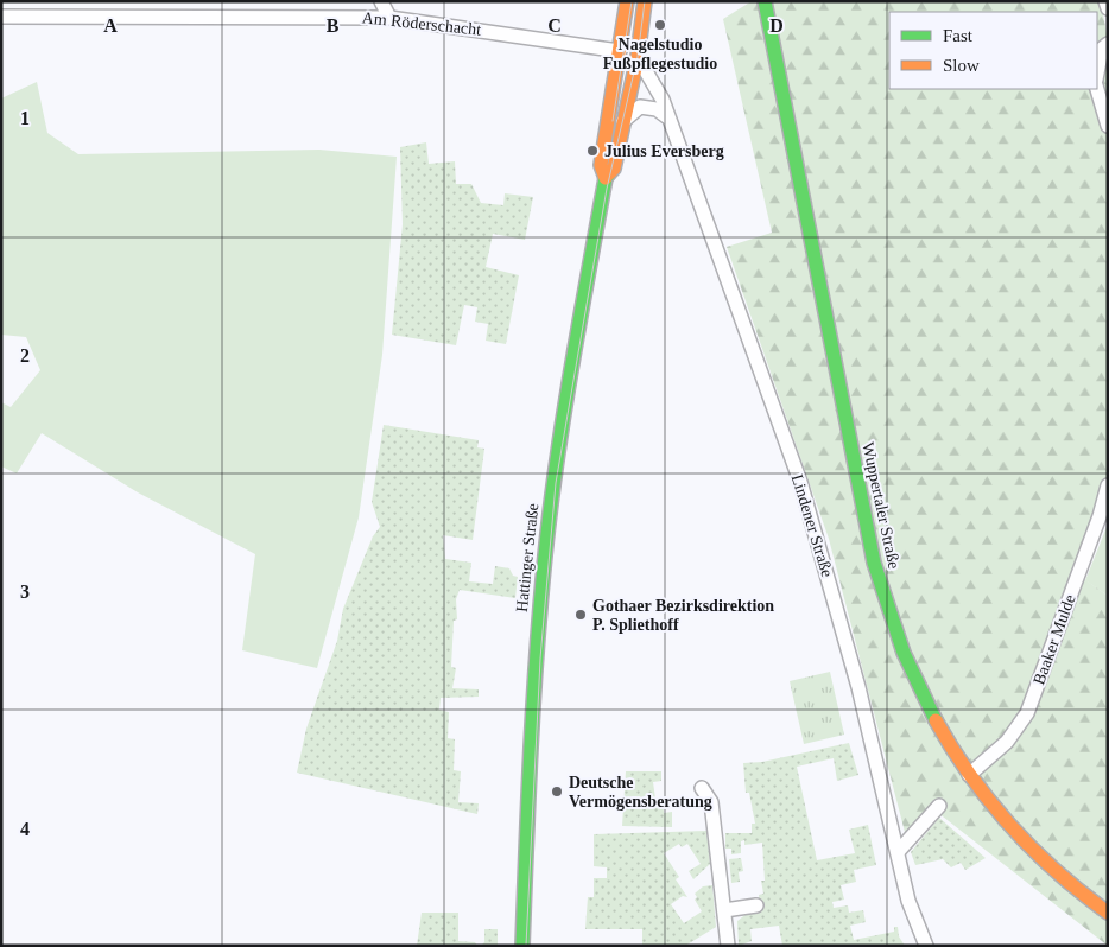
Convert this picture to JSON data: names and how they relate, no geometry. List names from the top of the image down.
{
  "streets": {
    "street": [
      "Am Röderschacht",
      "Wuppertaler Straße",
      "Lindener Straße",
      "Hattinger Straße",
      "Baaker Mulde"
    ]
  },
  "crossings": [
    ["Am Röderschacht", "Hattinger Straße"],
    ["Wuppertaler Straße", "Baaker Mulde"],
    ["Lindener Straße", "Hattinger Straße"]
  ],
  "places": [
    "Nagelstudio Fußpflegestudio",
    "Julius Eversberg",
    "Gothaer Bezirksdirektion P. Spliethoff",
    "Deutsche Vermögensberatung"
  ],
  "legend": ["Fast", "Slow"],
  "grid": {
    "columns": [
      "A",
      "B",
      "C",
      "D"
    ],
    "rows": [
      "1",
      "2",
      "3",
      "4"
    ]
  }
}
